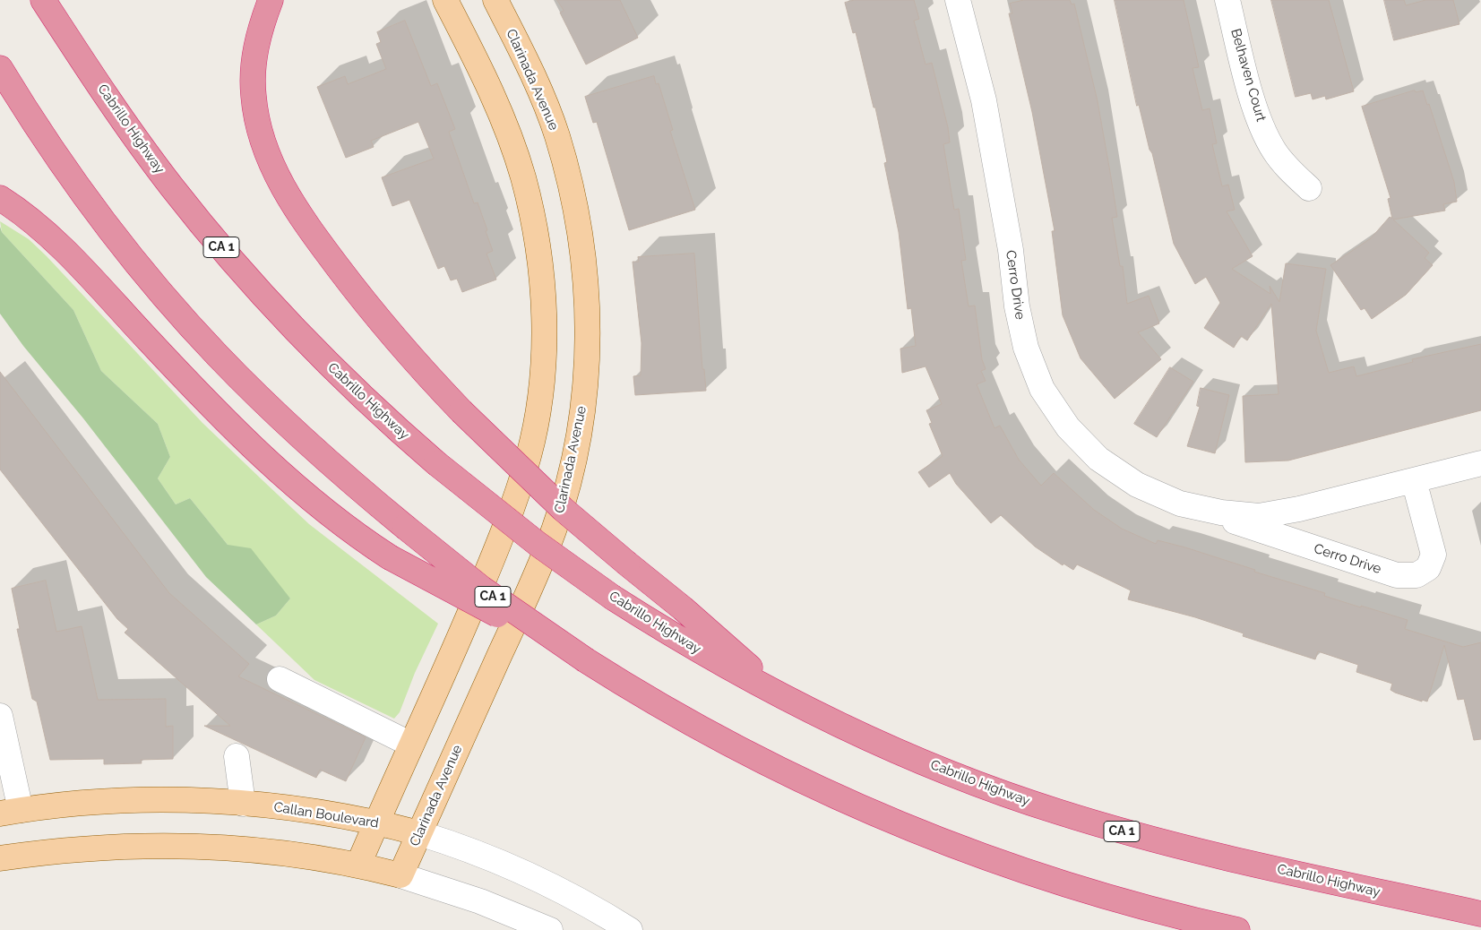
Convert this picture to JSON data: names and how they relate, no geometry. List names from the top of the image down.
{
  "streets": {
    "highway": ["Cabrillo Highway", "CA 1"],
    "main road": ["Clarinada Avenue", "Callan Boulevard"],
    "street": ["Belhaven Court", "Cerro Drive"]
  },
  "crossings": [
    ["Clarinada Avenue", "Callan Boulevard"]
  ]
}
